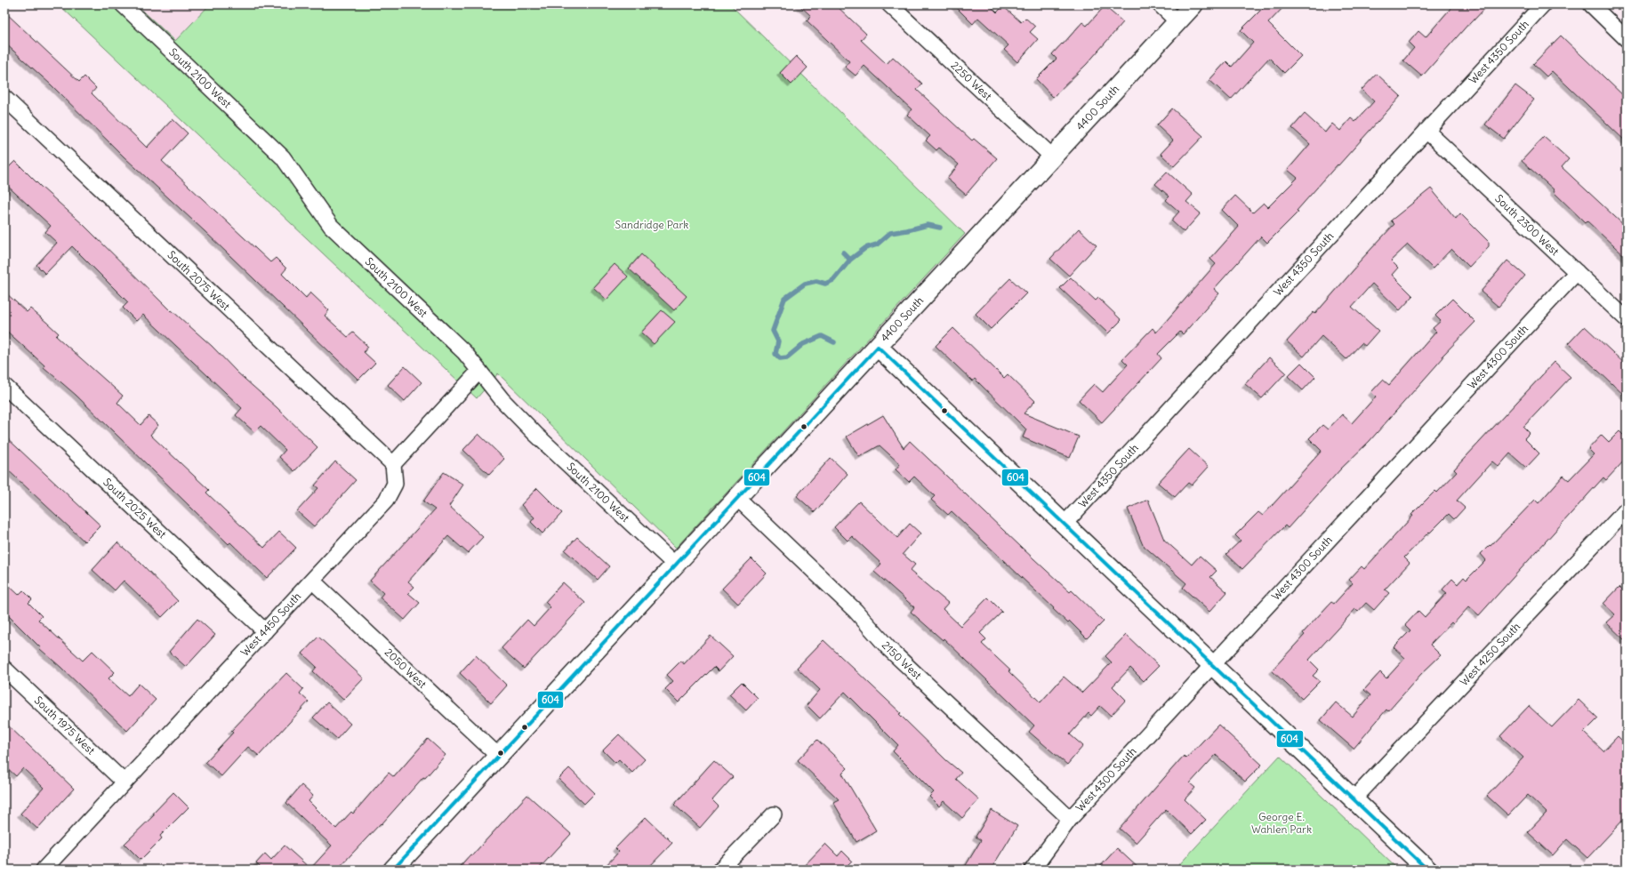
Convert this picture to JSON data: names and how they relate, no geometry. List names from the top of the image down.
{
  "streets": {
    "street": [
      "West 4350 South",
      "South 2100 West",
      "2250 West",
      "4400 South",
      "South 2300 West",
      "South 2075 West",
      "West 4300 South",
      "South 2025 West",
      "West 4450 South",
      "West 4250 South",
      "2150 West",
      "2050 West",
      "South 1975 West"
    ]
  },
  "crossings": [
    ["West 4350 South", "South 2300 West"],
    ["South 2100 West", "4400 South"],
    ["2250 West", "4400 South"],
    ["4400 South", "2150 West"],
    ["4400 South", "2050 West"],
    ["South 2300 West", "West 4300 South"],
    ["South 2075 West", "West 4450 South"],
    ["West 4300 South", "2150 West"],
    ["South 2025 West", "West 4450 South"],
    ["West 4450 South", "2050 West"],
    ["West 4450 South", "South 1975 West"]
  ],
  "parks": ["Sandridge Park", "George E. Wahlen Park"],
  "lines": ["transit line 604"]
}
